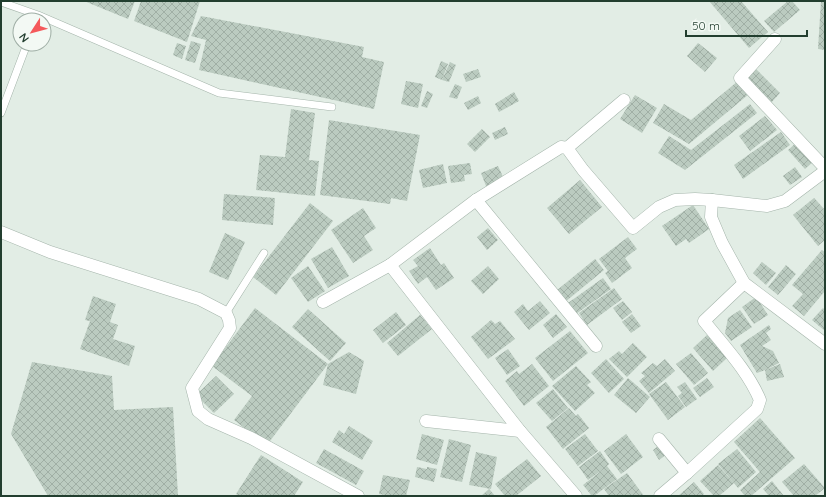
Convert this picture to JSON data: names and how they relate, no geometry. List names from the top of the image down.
{
  "scale_bar": "50 m",
  "north": "bottom left"
}
